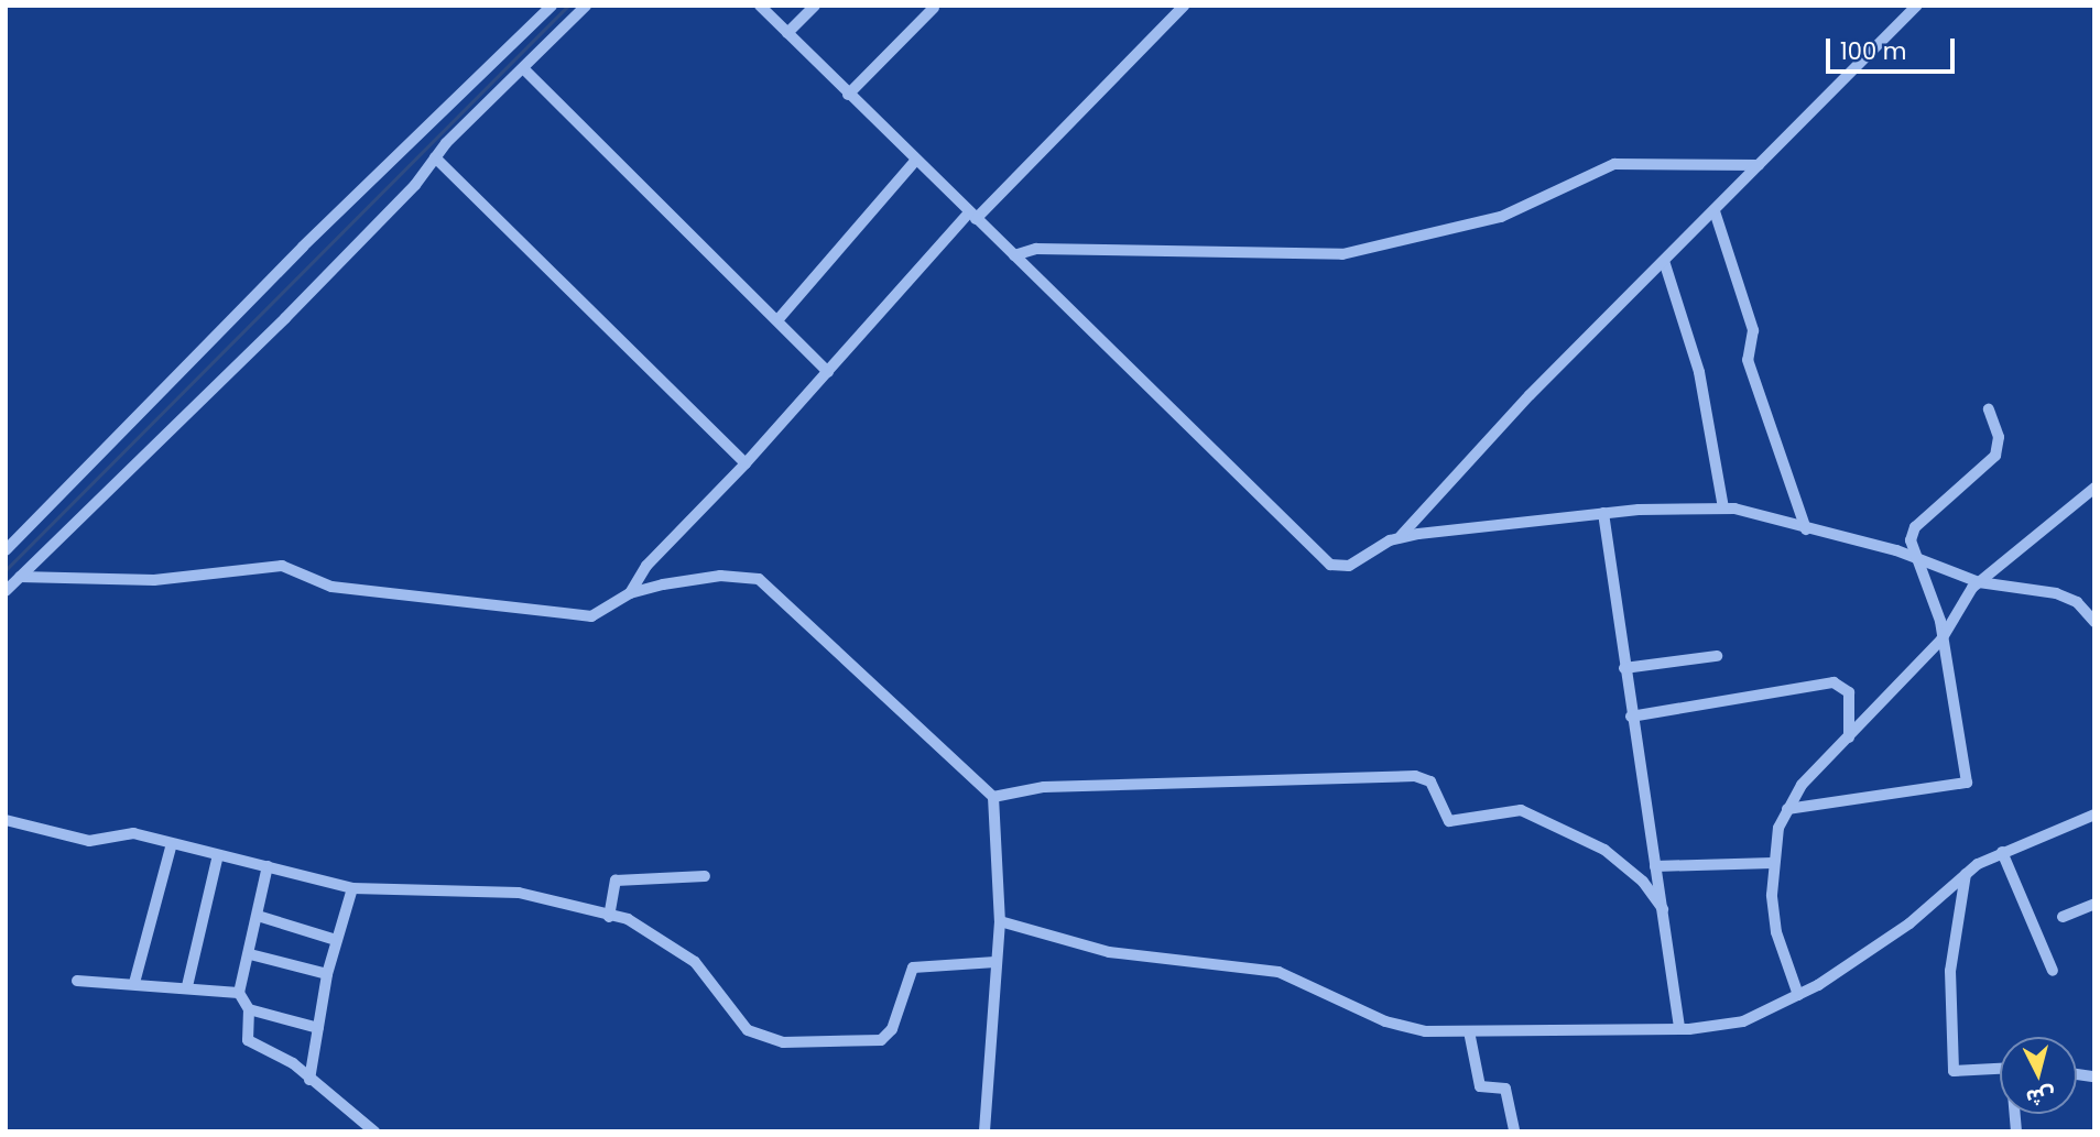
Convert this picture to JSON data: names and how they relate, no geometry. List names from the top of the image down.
{
  "scale_bar": "100 m",
  "north": "bottom"
}
